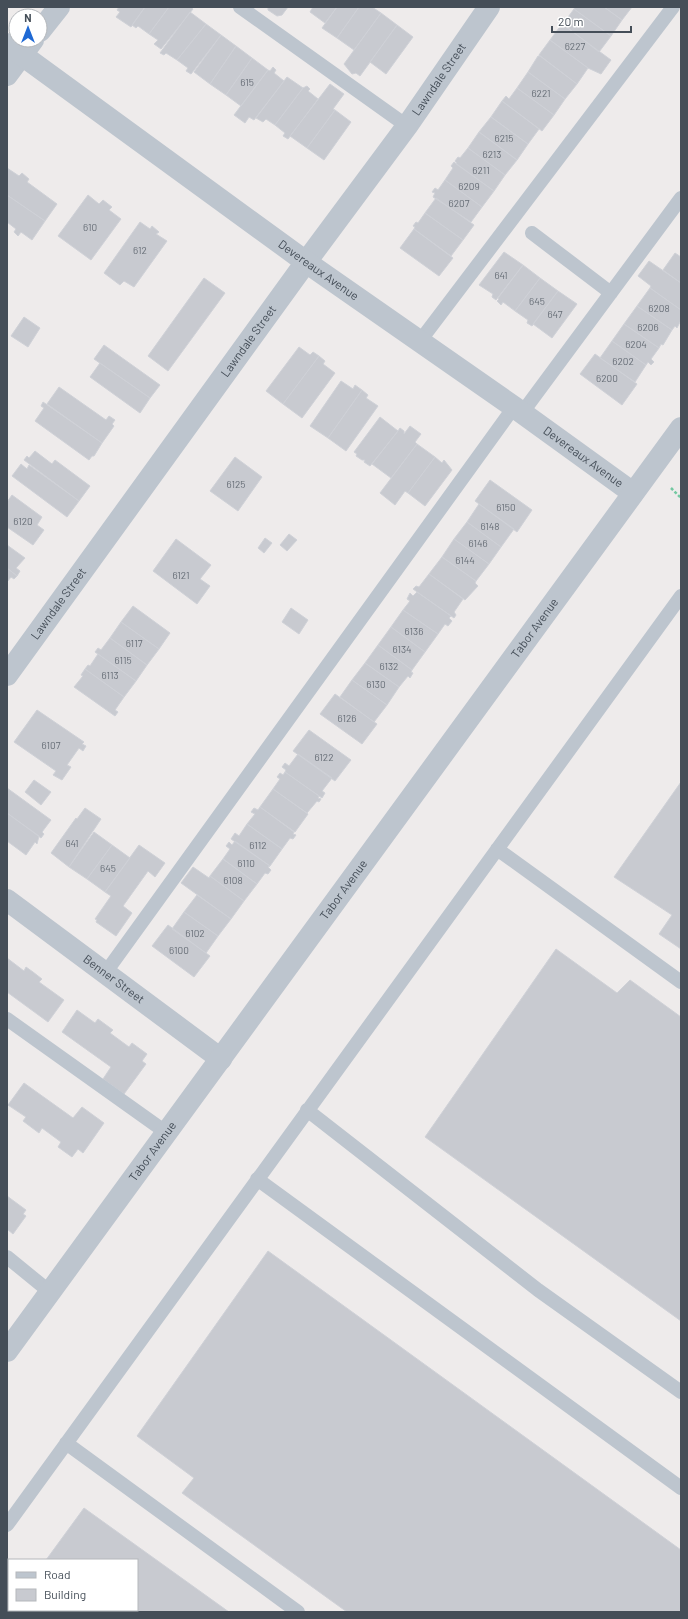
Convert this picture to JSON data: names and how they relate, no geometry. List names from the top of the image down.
{
  "streets": {
    "street": [
      "Lawndale Street",
      "Devereaux Avenue",
      "Tabor Avenue",
      "Benner Street"
    ]
  },
  "crossings": [
    ["Lawndale Street", "Devereaux Avenue"],
    ["Devereaux Avenue", "Tabor Avenue"],
    ["Tabor Avenue", "Benner Street"]
  ],
  "house_numbers": [
    "6227",
    "615",
    "6221",
    "6215",
    "6213",
    "6211",
    "6209",
    "6207",
    "610",
    "612",
    "641",
    "645",
    "6208",
    "647",
    "6206",
    "6204",
    "6202",
    "6200",
    "6125",
    "6150",
    "6120",
    "6148",
    "6146",
    "6144",
    "6121",
    "6136",
    "6117",
    "6134",
    "6115",
    "6132",
    "6113",
    "6130",
    "6126",
    "6107",
    "6122",
    "641",
    "6112",
    "6110",
    "645",
    "6108",
    "6102",
    "6100"
  ],
  "legend": ["Road", "Building"],
  "scale_bar": "20 m",
  "north": "top"
}
